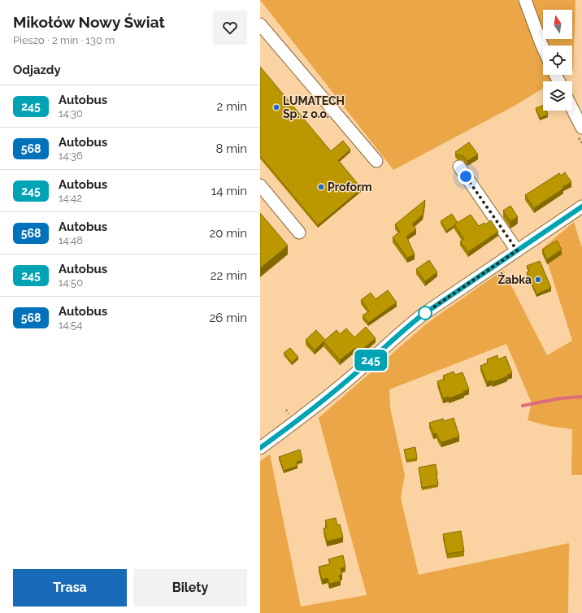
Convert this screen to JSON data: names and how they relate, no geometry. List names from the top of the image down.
{
  "places": ["LUMATECH Sp. z o.o.", "Proform", "Żabka"],
  "lines": ["bus line 245"],
  "north": "top",
  "page": {
    "heading": [
      ["Mikołów Nowy Świat", "Pieszo · 2 min · 130 m"],
      "Odjazdy"
    ],
    "on_map": "245",
    "list": [
      {
        "mark": "245",
        "name": "Autobus",
        "note": "14:30",
        "value": "2 min"
      },
      {
        "mark": "568",
        "name": "Autobus",
        "note": "14:36",
        "value": "8 min"
      },
      {
        "mark": "245",
        "name": "Autobus",
        "note": "14:42",
        "value": "14 min"
      },
      {
        "mark": "568",
        "name": "Autobus",
        "note": "14:48",
        "value": "20 min"
      },
      {
        "mark": "245",
        "name": "Autobus",
        "note": "14:50",
        "value": "22 min"
      },
      {
        "mark": "568",
        "name": "Autobus",
        "note": "14:54",
        "value": "26 min"
      }
    ],
    "buttons": ["Trasa", "Bilety"]
  }
}
